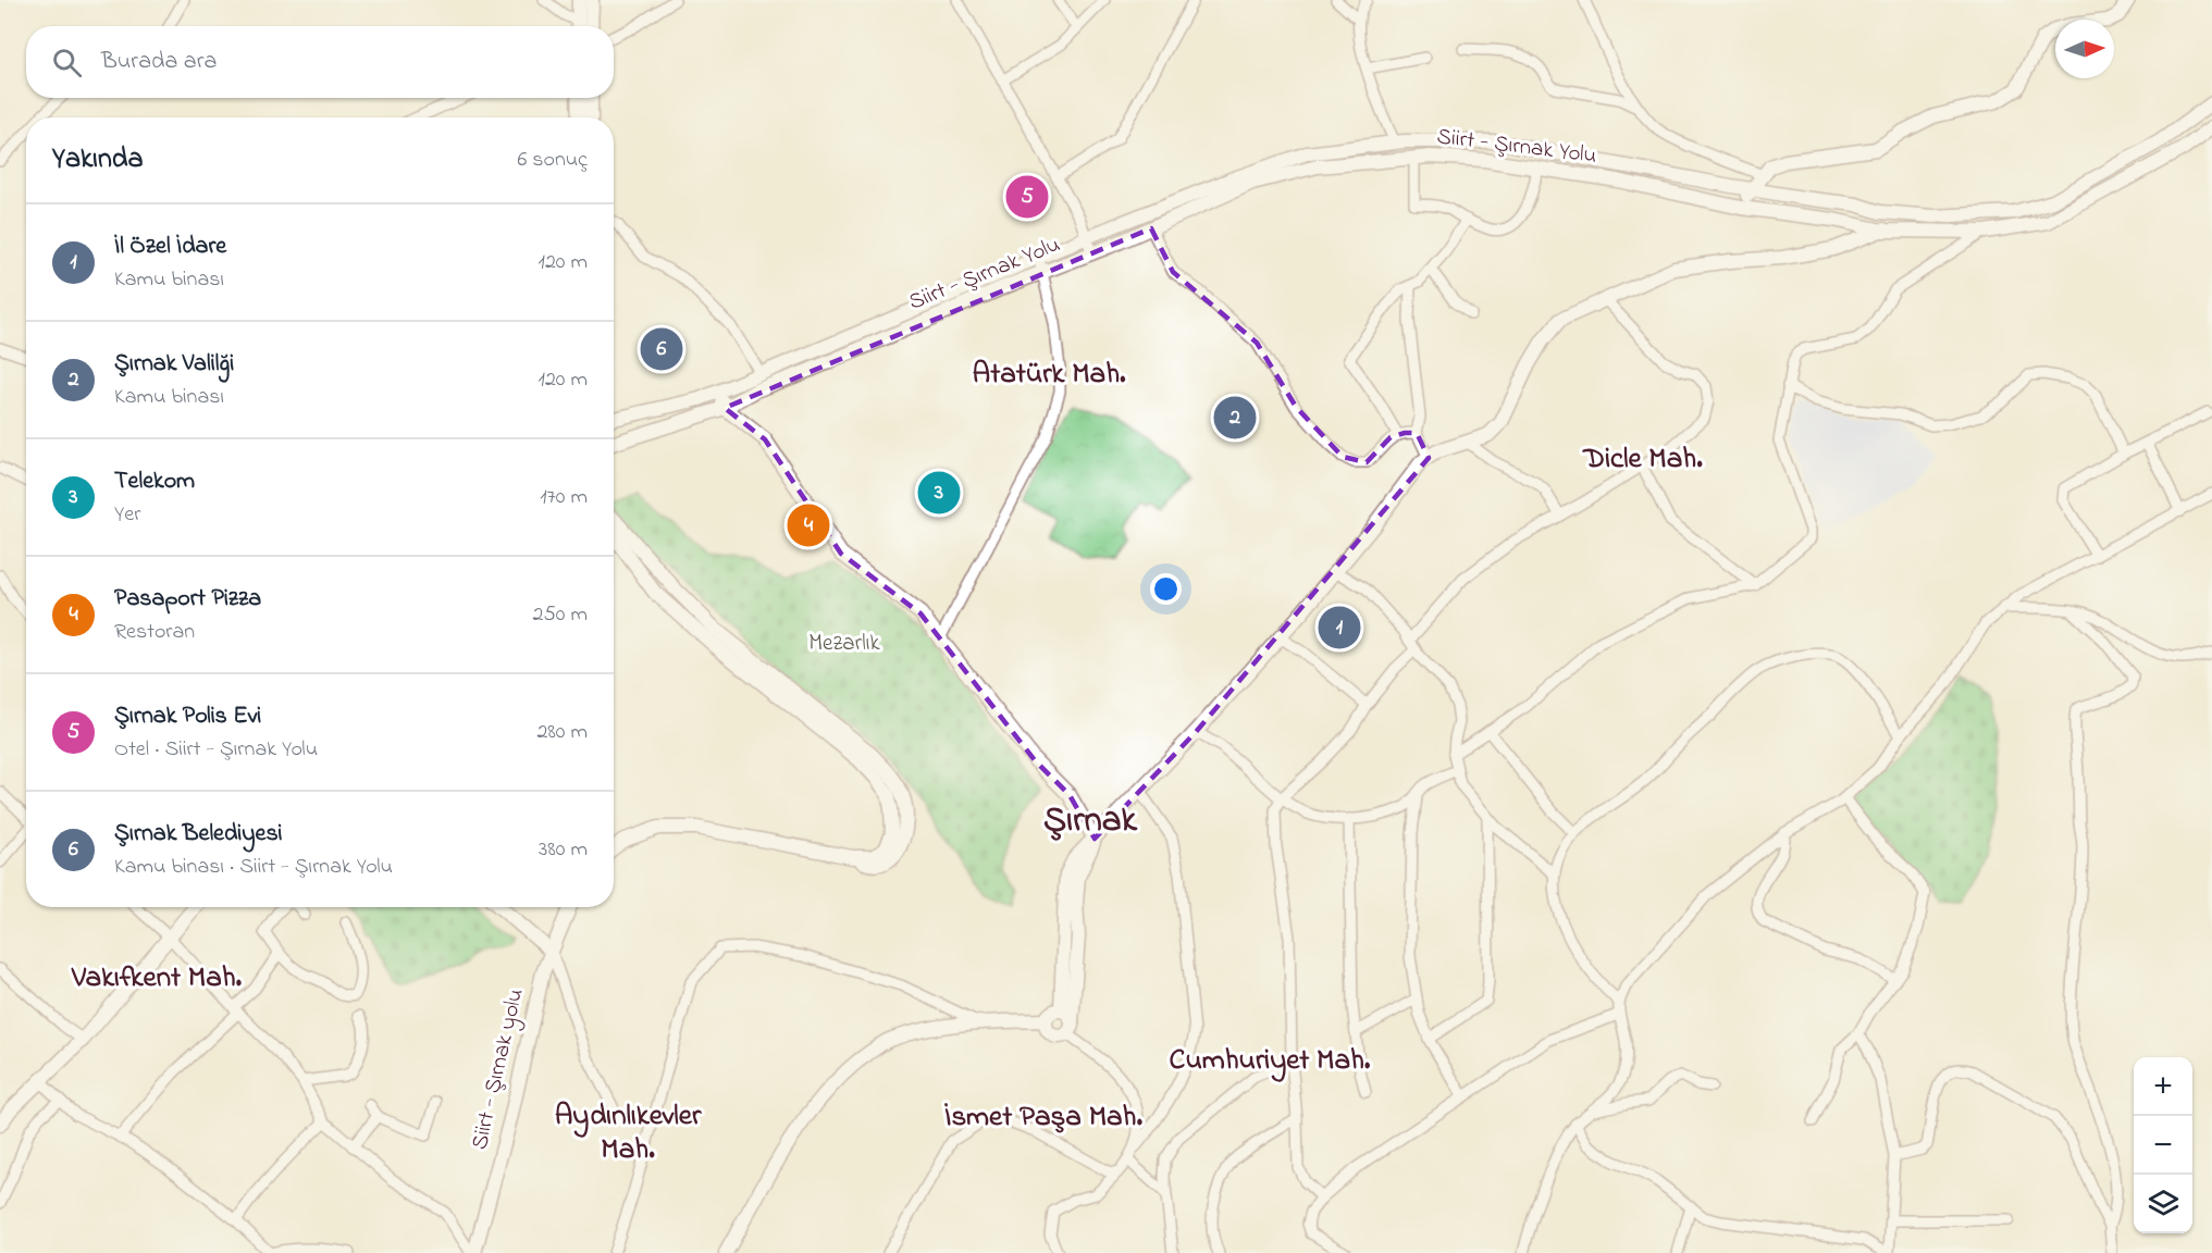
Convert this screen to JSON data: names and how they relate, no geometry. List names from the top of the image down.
{
  "streets": {
    "street": ["Siirt - Şırnak Yolu", "Siirt - Şırnak yolu"]
  },
  "districts": [
    "Atatürk Mah.",
    "Dicle Mah.",
    "Şırnak",
    "Vakıfkent Mah.",
    "Cumhuriyet Mah.",
    "Aydınlıkevler Mah.",
    "İsmet Paşa Mah."
  ],
  "parks": ["Mezarlık"],
  "north": "right",
  "page": {
    "search": "Burada ara",
    "heading": ["Yakında", "6 sonuç"],
    "pins": [
      "5",
      "6",
      "2",
      "3",
      "4",
      "1"
    ],
    "list": [
      {
        "mark": "1",
        "name": "İl Özel İdare",
        "note": "Kamu binası",
        "value": "120 m"
      },
      {
        "mark": "2",
        "name": "Şırnak Valilği",
        "note": "Kamu binası",
        "value": "120 m"
      },
      {
        "mark": "3",
        "name": "Telekom",
        "note": "Yer",
        "value": "170 m"
      },
      {
        "mark": "4",
        "name": "Pasaport Pizza",
        "note": "Restoran",
        "value": "250 m"
      },
      {
        "mark": "5",
        "name": "Şırnak Polis Evi",
        "note": "Otel · Siirt - Şırnak Yolu",
        "value": "280 m"
      },
      {
        "mark": "6",
        "name": "Şırnak Belediyesi",
        "note": "Kamu binası · Siirt - Şırnak Yolu",
        "value": "380 m"
      }
    ],
    "map_buttons": ["+", "−"]
  }
}
